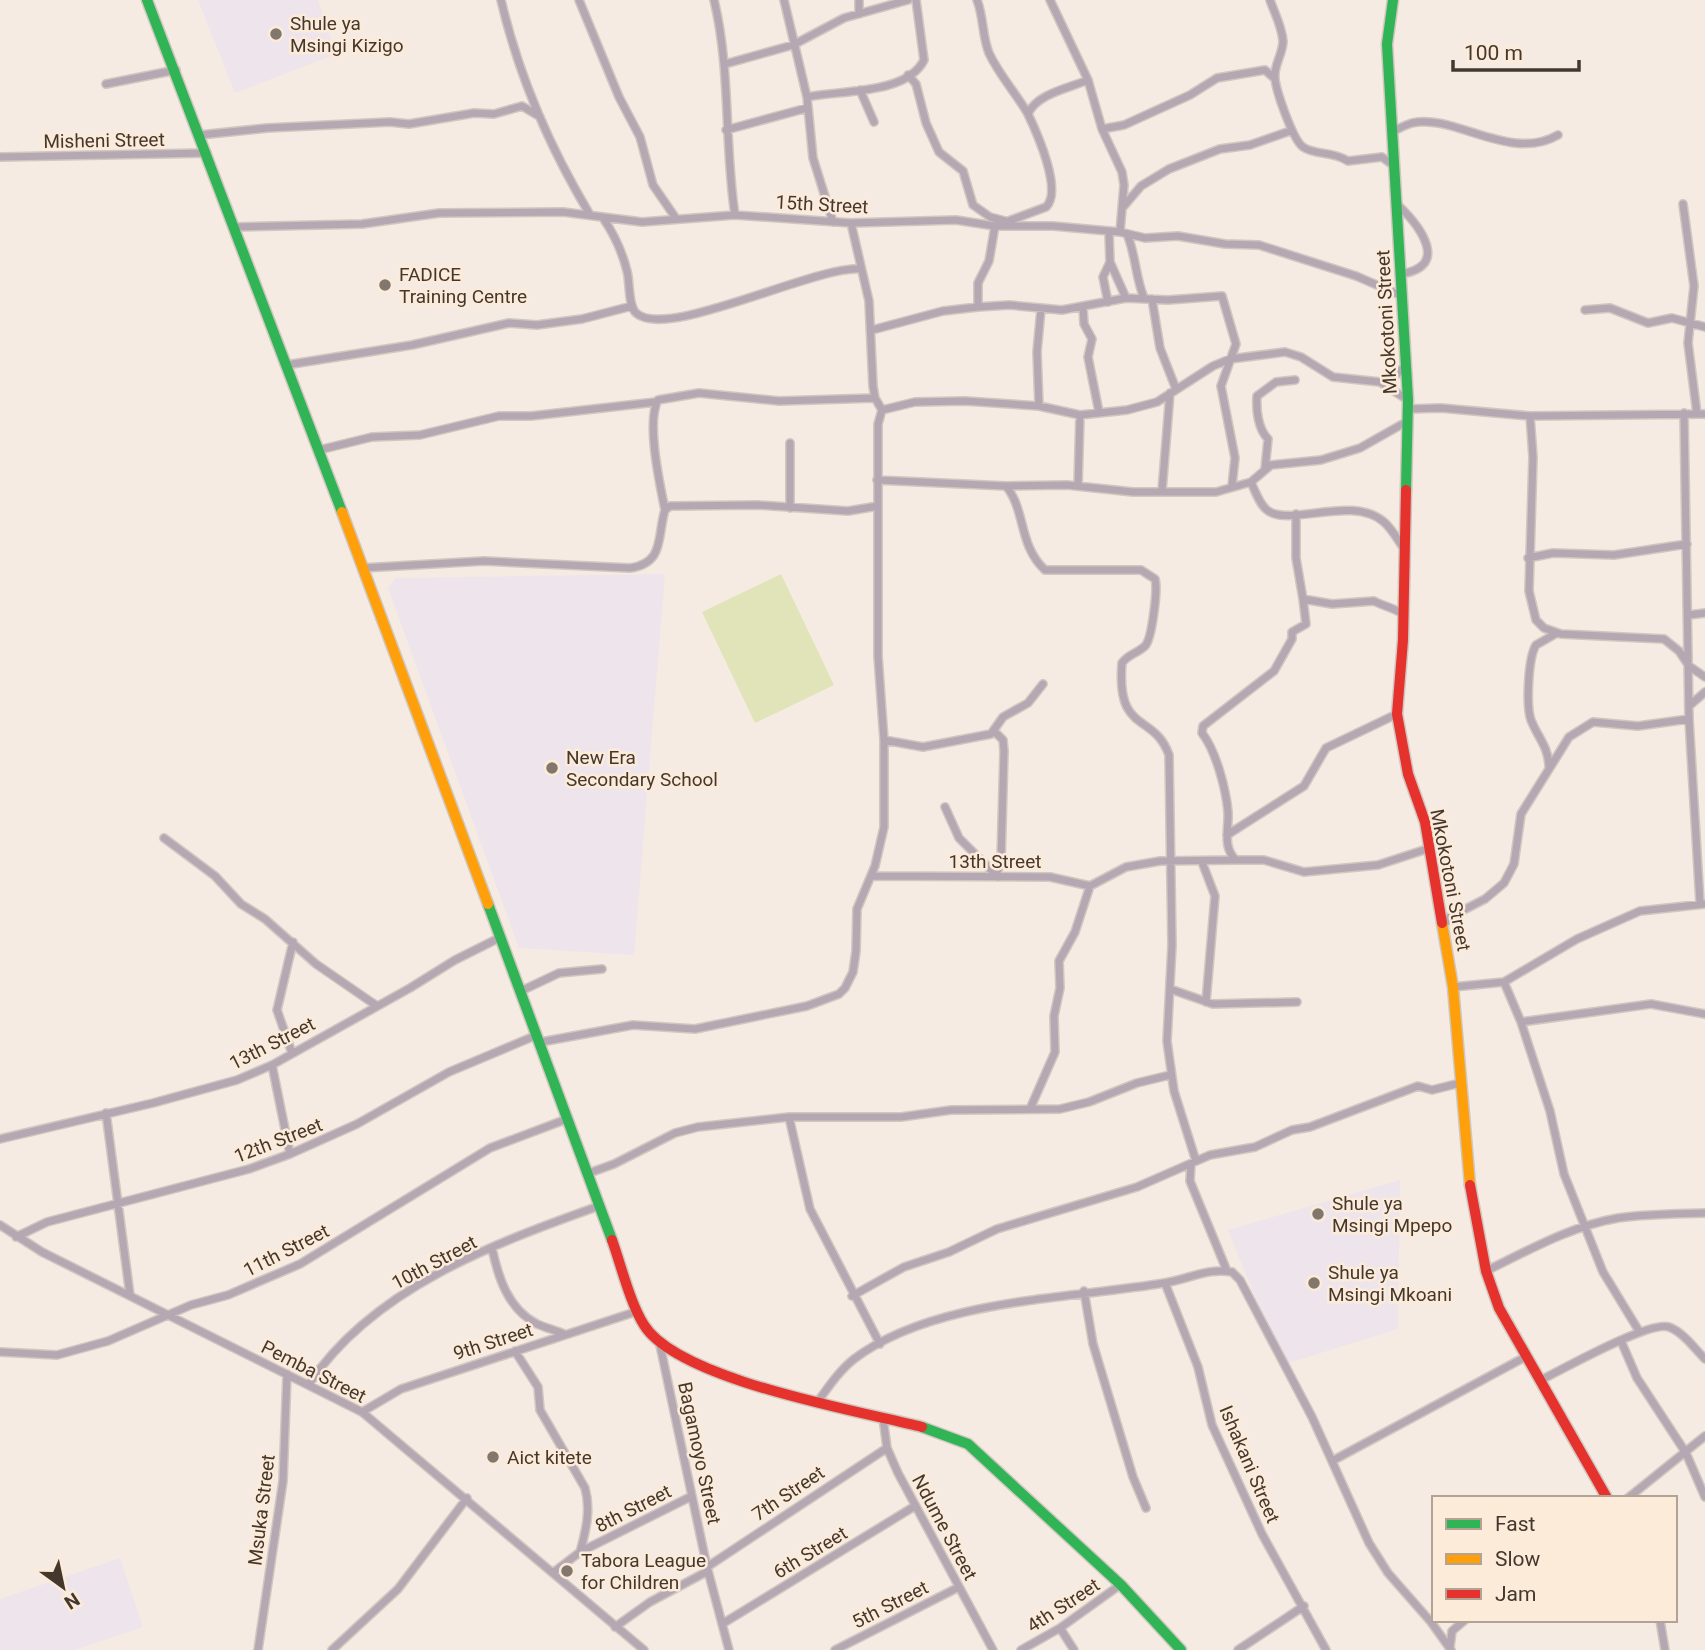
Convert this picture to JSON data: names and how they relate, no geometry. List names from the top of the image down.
{
  "streets": {
    "main road": ["Mkokotoni Street"],
    "street": [
      "Misheni Street",
      "15th Street",
      "13th Street",
      "12th Street",
      "11th Street",
      "10th Street",
      "9th Street",
      "Pemba Street",
      "Bagamoyo Street",
      "Ishakani Street",
      "7th Street",
      "8th Street",
      "Msuka Street",
      "Ndume Street",
      "6th Street",
      "5th Street",
      "4th Street"
    ]
  },
  "crossings": [
    ["15th Street", "Mkokotoni Street"],
    ["13th Street", "12th Street"],
    ["12th Street", "Pemba Street"],
    ["11th Street", "Pemba Street"],
    ["10th Street", "Pemba Street"],
    ["9th Street", "Pemba Street"],
    ["Pemba Street", "7th Street"],
    ["Pemba Street", "8th Street"],
    ["Pemba Street", "Msuka Street"],
    ["Bagamoyo Street", "7th Street"],
    ["Bagamoyo Street", "8th Street"],
    ["Bagamoyo Street", "6th Street"],
    ["7th Street", "Ndume Street"],
    ["Ndume Street", "6th Street"],
    ["Ndume Street", "5th Street"]
  ],
  "places": [
    "Shule ya Msingi Kizigo",
    "FADICE Training Centre",
    "New Era Secondary School",
    "Shule ya Msingi Mpepo",
    "Shule ya Msingi Mkoani",
    "Aict kitete",
    "Tabora League for Children"
  ],
  "legend": ["Fast", "Slow", "Jam"],
  "scale_bar": "100 m",
  "north": "bottom right"
}
